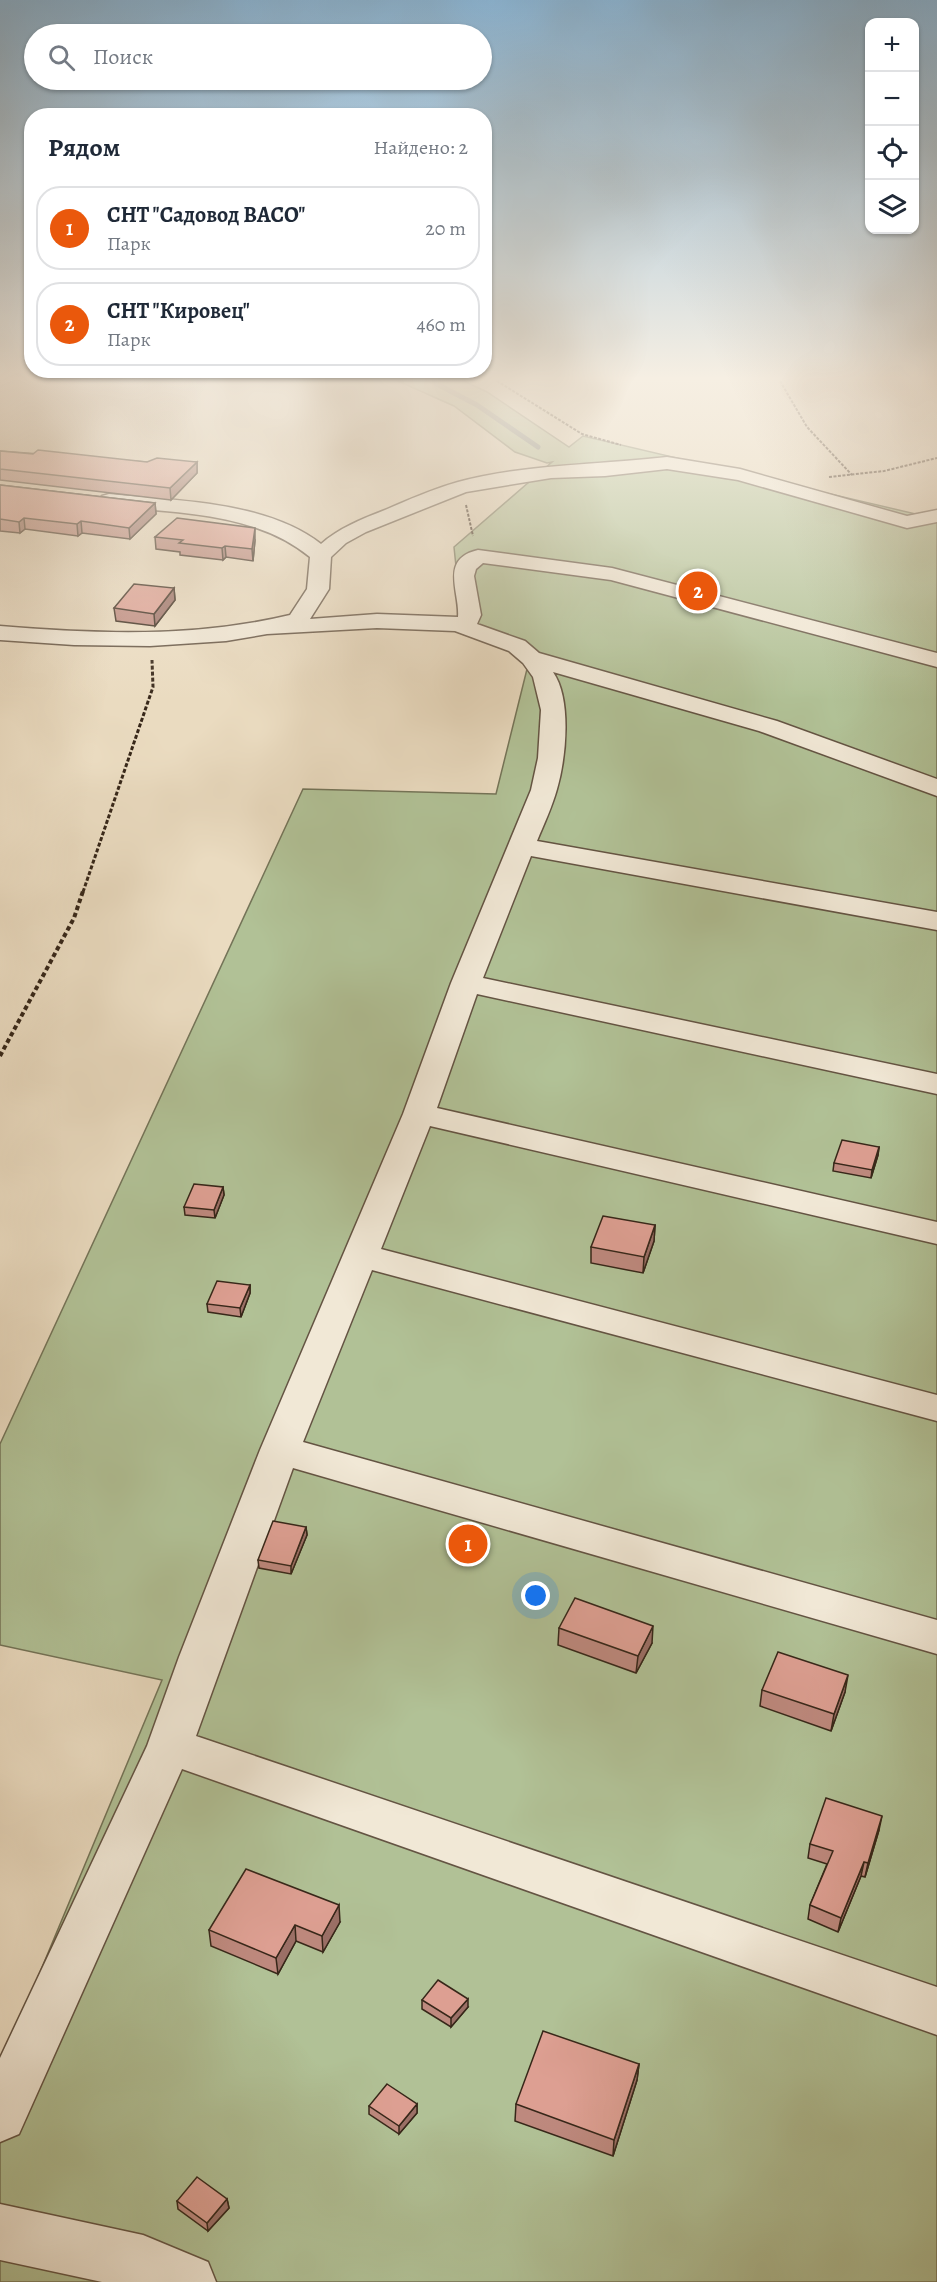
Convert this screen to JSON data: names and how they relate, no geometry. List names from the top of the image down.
{
  "page": {
    "map_buttons": ["+", "−"],
    "search": "Поиск",
    "heading": ["Рядом", "Найдено: 2"],
    "list": [
      {
        "mark": "1",
        "name": "СНТ \"Садовод ВАСО\"",
        "note": "Парк",
        "value": "20 m"
      },
      {
        "mark": "2",
        "name": "СНТ \"Кировец\"",
        "note": "Парк",
        "value": "460 m"
      }
    ],
    "pins": ["2", "1"]
  }
}
